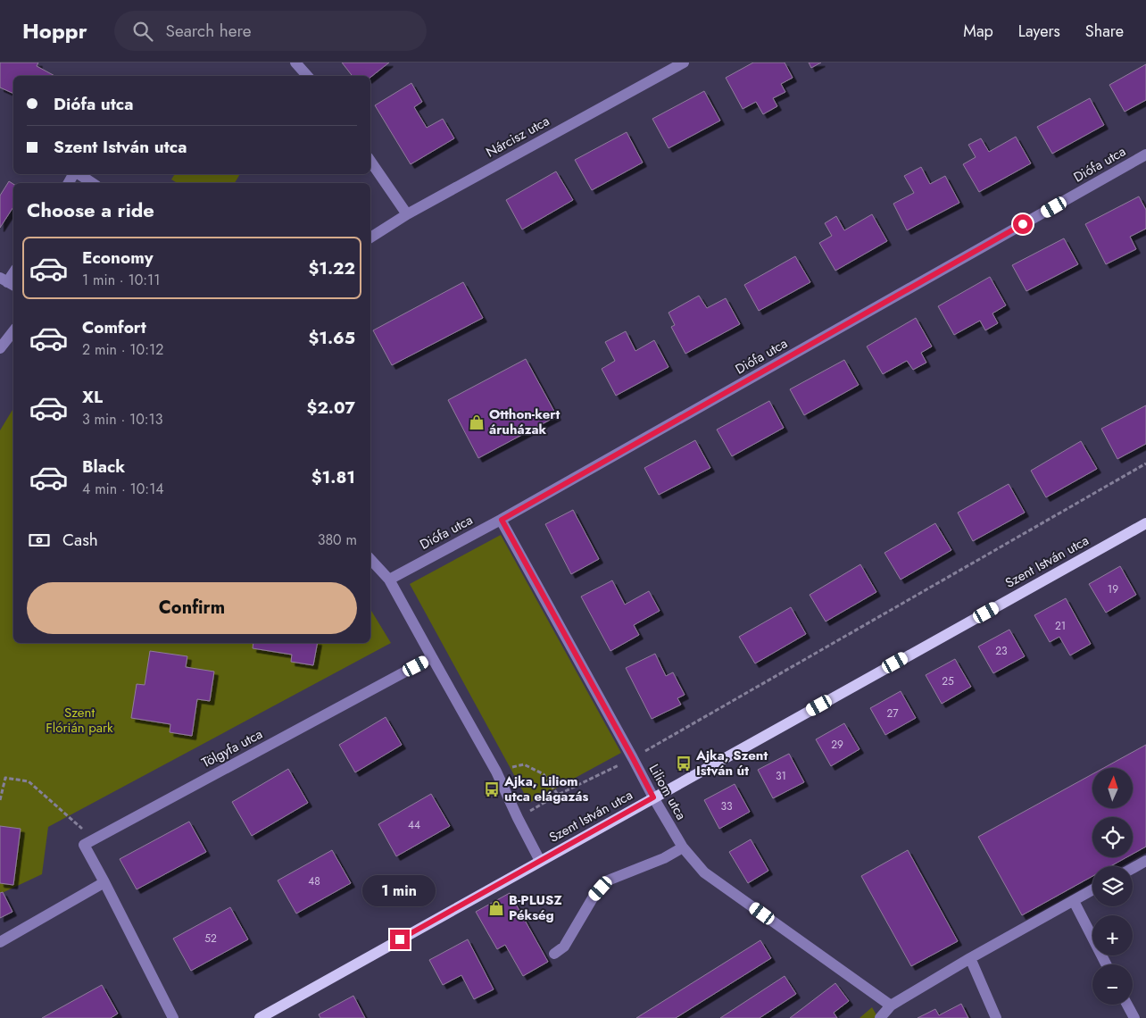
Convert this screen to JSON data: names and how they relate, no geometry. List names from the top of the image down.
{
  "streets": {
    "main road": ["Szent István utca"],
    "street": [
      "Nárcisz utca",
      "Diófa utca",
      "Tölgyfa utca",
      "Liliom utca"
    ]
  },
  "crossings": [
    ["Diófa utca", "Liliom utca"],
    ["Szent István utca", "Liliom utca"]
  ],
  "parks": ["Szent Flórián park"],
  "places": {
    "shop": ["Otthon-kert áruházak", "B-PLUSZ Pékség"],
    "bus stop": ["Ajka, Szent István út", "Ajka, Liliom utca elágazás"]
  },
  "house_numbers": [
    "19",
    "21",
    "23",
    "25",
    "27",
    "29",
    "31",
    "33",
    "44",
    "48",
    "52"
  ],
  "north": "top",
  "page": {
    "header": "Hoppr",
    "search": "Search here",
    "nav": ["Map", "Layers", "Share"],
    "banner": ["Diófa utca", "Szent István utca"],
    "heading": "Choose a ride",
    "list": [
      {
        "name": "Economy",
        "note": "1 min · 10:11",
        "value": "$1.22"
      },
      {
        "name": "Comfort",
        "note": "2 min · 10:12",
        "value": "$1.65"
      },
      {
        "name": "XL",
        "note": "3 min · 10:13",
        "value": "$2.07"
      },
      {
        "name": "Black",
        "note": "4 min · 10:14",
        "value": "$1.81"
      }
    ],
    "pay": ["Cash", "380 m"],
    "buttons": "Confirm",
    "map_buttons": ["+", "−"],
    "bubble": "1 min"
  }
}
